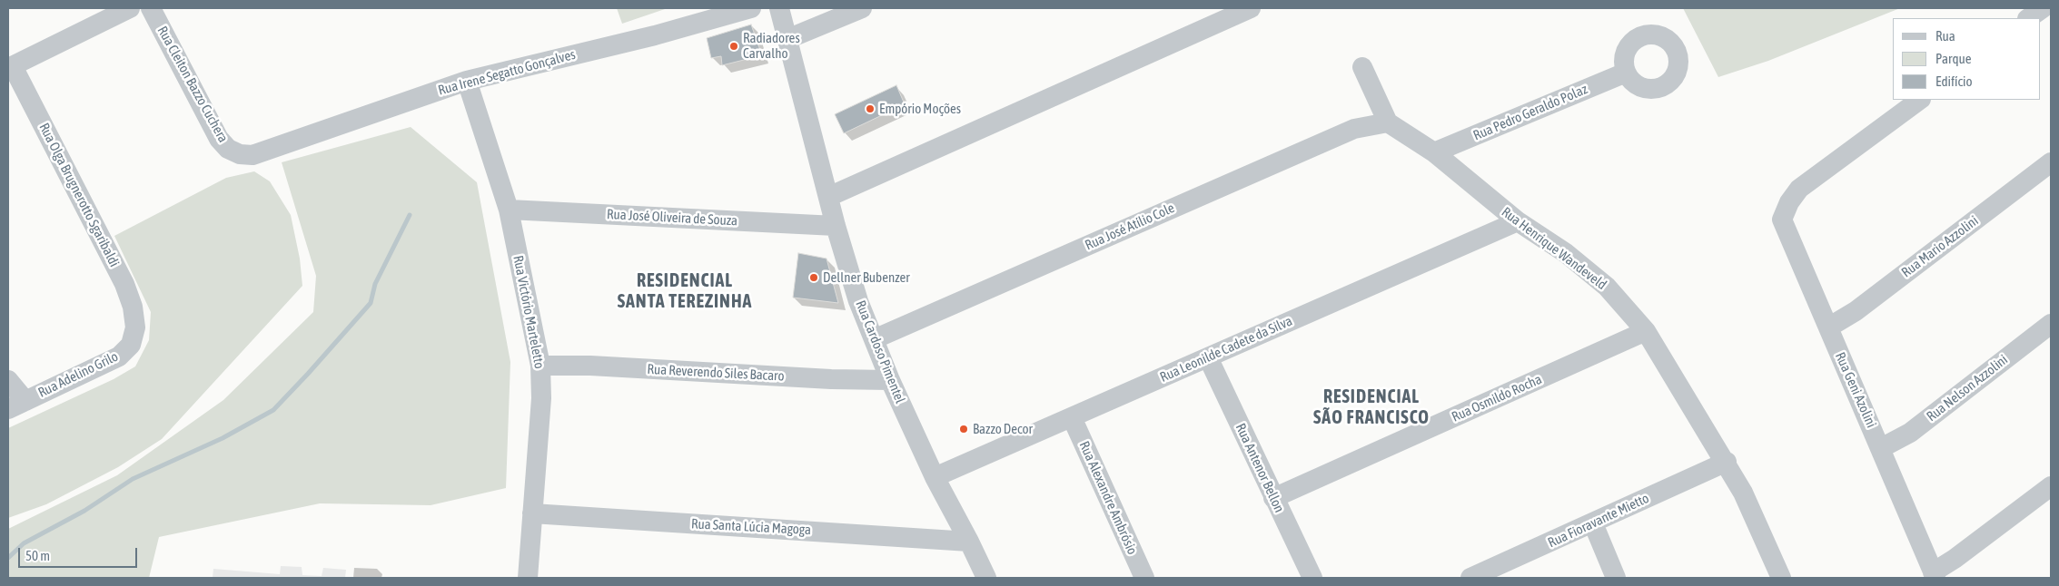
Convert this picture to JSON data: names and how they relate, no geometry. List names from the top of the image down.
{
  "streets": {
    "street": [
      "Rua Irene Segatto Gonçalves",
      "Rua Cleiton Bazzo Cuchera",
      "Rua Pedro Geraldo Polaz",
      "Rua Olga Brugnerotto Sgaribaldi",
      "Rua José Oliveira de Souza",
      "Rua José Atílio Cole",
      "Rua Mario Azzolini",
      "Rua Henrique Wandeveld",
      "Rua Victório Marteletto",
      "Rua Leonilde Cadete da Silva",
      "Rua Cardoso Pimentel",
      "Rua Reverendo Siles Bacaro",
      "Rua Adelino Grilo",
      "Rua Nelson Azzolini",
      "Rua Geni Azolini",
      "Rua Osmildo Rocha",
      "Rua Antenor Bellon",
      "Rua Alexandre Ambrósio",
      "Rua Fioravante Mietto",
      "Rua Santa Lúcia Magoga"
    ]
  },
  "crossings": [
    ["Rua Irene Segatto Gonçalves", "Rua Cleiton Bazzo Cuchera"],
    ["Rua Irene Segatto Gonçalves", "Rua Victório Marteletto"],
    ["Rua Pedro Geraldo Polaz", "Rua Henrique Wandeveld"],
    ["Rua Olga Brugnerotto Sgaribaldi", "Rua Adelino Grilo"],
    ["Rua José Oliveira de Souza", "Rua Victório Marteletto"],
    ["Rua José Oliveira de Souza", "Rua Cardoso Pimentel"],
    ["Rua José Atílio Cole", "Rua Henrique Wandeveld"],
    ["Rua José Atílio Cole", "Rua Cardoso Pimentel"],
    ["Rua Mario Azzolini", "Rua Geni Azolini"],
    ["Rua Henrique Wandeveld", "Rua Leonilde Cadete da Silva"],
    ["Rua Henrique Wandeveld", "Rua Osmildo Rocha"],
    ["Rua Henrique Wandeveld", "Rua Fioravante Mietto"],
    ["Rua Victório Marteletto", "Rua Reverendo Siles Bacaro"],
    ["Rua Victório Marteletto", "Rua Santa Lúcia Magoga"],
    ["Rua Leonilde Cadete da Silva", "Rua Cardoso Pimentel"],
    ["Rua Leonilde Cadete da Silva", "Rua Antenor Bellon"],
    ["Rua Leonilde Cadete da Silva", "Rua Alexandre Ambrósio"],
    ["Rua Cardoso Pimentel", "Rua Reverendo Siles Bacaro"],
    ["Rua Cardoso Pimentel", "Rua Santa Lúcia Magoga"],
    ["Rua Nelson Azzolini", "Rua Geni Azolini"],
    ["Rua Osmildo Rocha", "Rua Antenor Bellon"]
  ],
  "districts": ["RESIDENCIAL SANTA TEREZINHA", "RESIDENCIAL SÃO FRANCISCO"],
  "places": [
    "Radiadores Carvalho",
    "Empório Moções",
    "Dellner Bubenzer",
    "Bazzo Decor"
  ],
  "legend": ["Rua", "Parque", "Edifício"],
  "scale_bar": "50 m"
}
